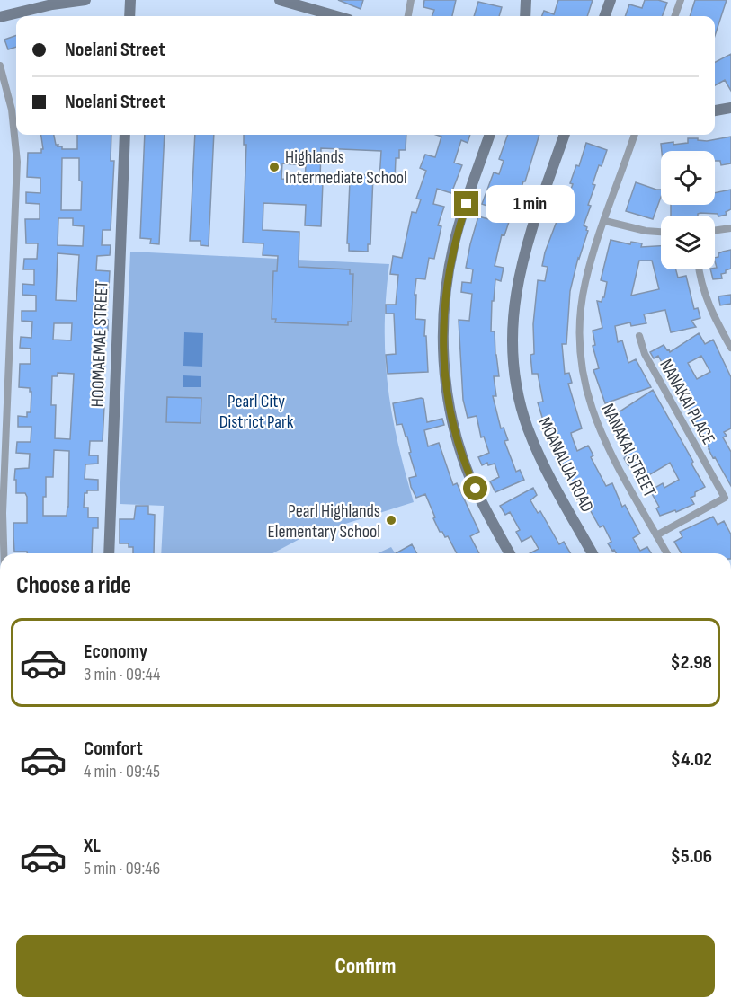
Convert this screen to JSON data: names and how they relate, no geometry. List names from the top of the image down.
{
  "streets": {
    "street": [
      "HOOMAEMAE STREET",
      "NANAKAI PLACE",
      "NANAKAI STREET",
      "MOANALUA ROAD"
    ]
  },
  "crossings": [
    ["NANAKAI PLACE", "NANAKAI STREET"]
  ],
  "parks": ["Pearl City District Park"],
  "places": ["Highlands Intermediate School", "Pearl Highlands Elementary School"],
  "page": {
    "banner": ["Noelani Street", "Noelani Street"],
    "bubble": "1 min",
    "heading": "Choose a ride",
    "list": [
      {
        "name": "Economy",
        "note": "3 min · 09:44",
        "value": "$2.98"
      },
      {
        "name": "Comfort",
        "note": "4 min · 09:45",
        "value": "$4.02"
      },
      {
        "name": "XL",
        "note": "5 min · 09:46",
        "value": "$5.06"
      }
    ],
    "buttons": "Confirm"
  }
}
